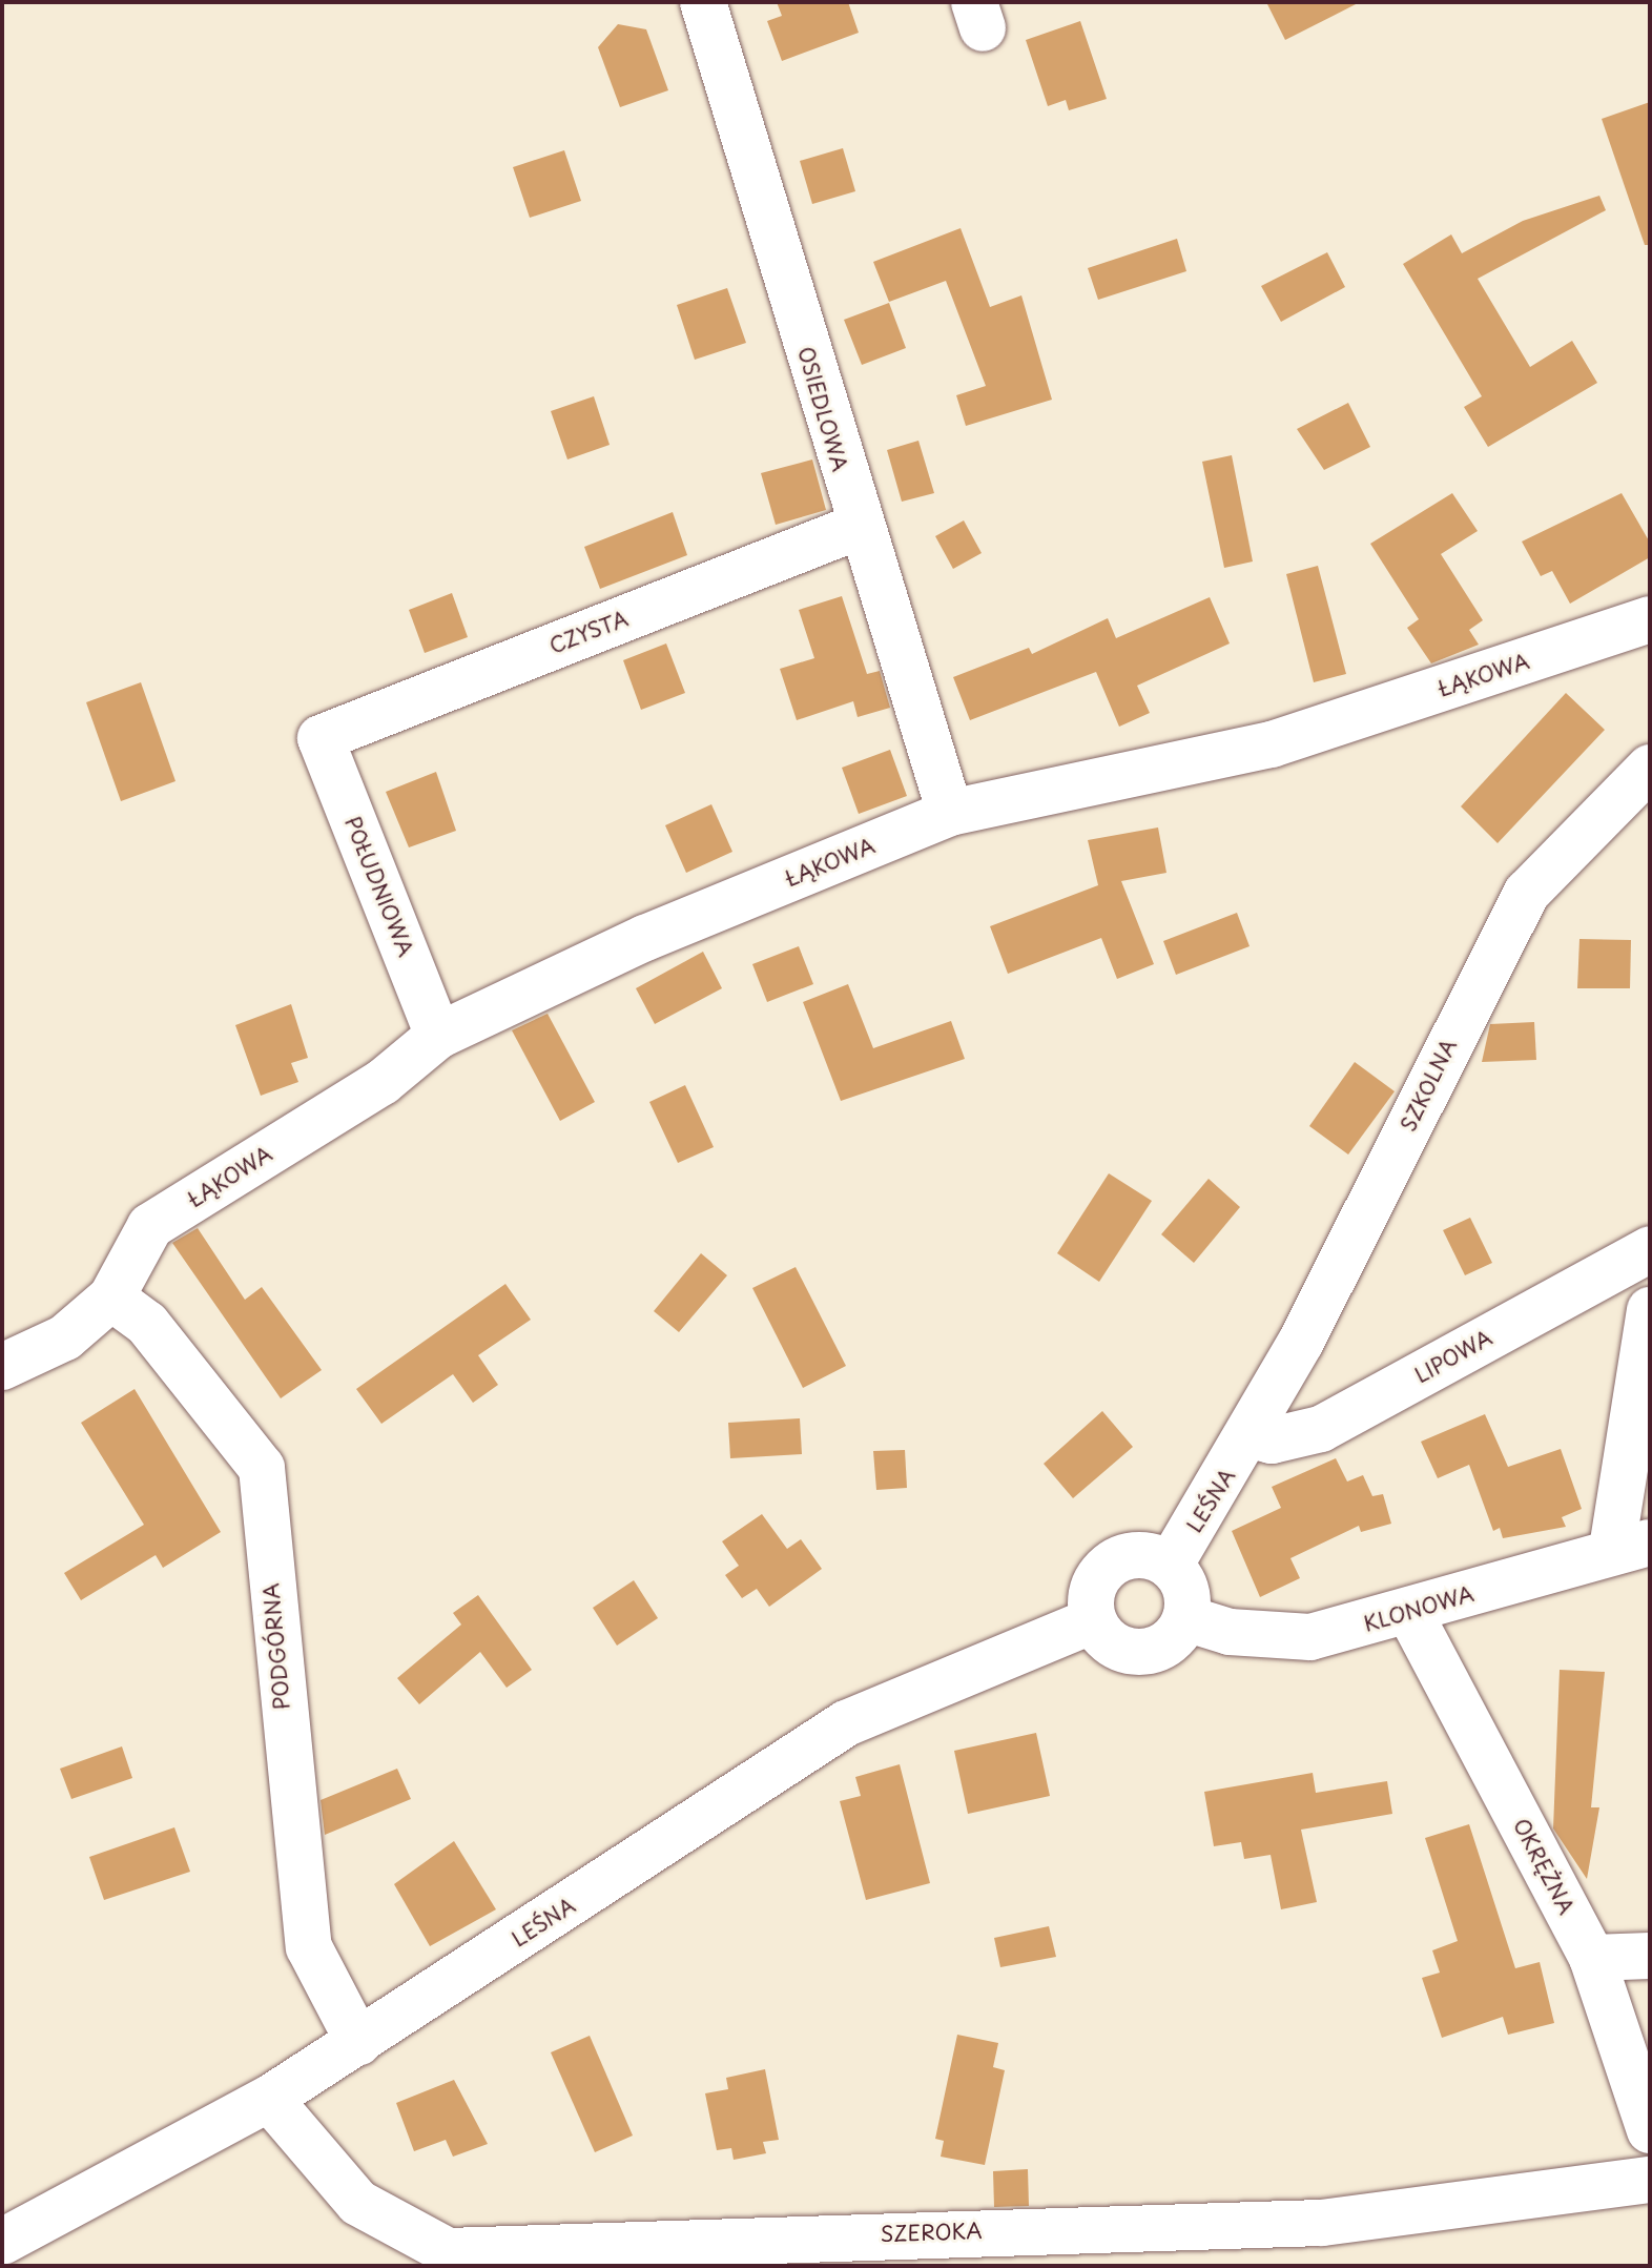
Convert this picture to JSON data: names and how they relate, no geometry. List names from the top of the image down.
{
  "streets": {
    "street": [
      "OSIEDLOWA",
      "CZYSTA",
      "ŁĄKOWA",
      "POŁUDNIOWA",
      "SZKOLNA",
      "LIPOWA",
      "LEŚNA",
      "KLONOWA",
      "PODGÓRNA",
      "OKRĘŻNA",
      "SZEROKA"
    ]
  },
  "crossings": [
    ["OSIEDLOWA", "CZYSTA"],
    ["OSIEDLOWA", "ŁĄKOWA"],
    ["CZYSTA", "POŁUDNIOWA"],
    ["ŁĄKOWA", "POŁUDNIOWA"],
    ["ŁĄKOWA", "PODGÓRNA"],
    ["SZKOLNA", "LIPOWA"],
    ["SZKOLNA", "LEŚNA"],
    ["LIPOWA", "LEŚNA"],
    ["LEŚNA", "KLONOWA"],
    ["LEŚNA", "PODGÓRNA"],
    ["LEŚNA", "SZEROKA"],
    ["KLONOWA", "OKRĘŻNA"]
  ]
}
